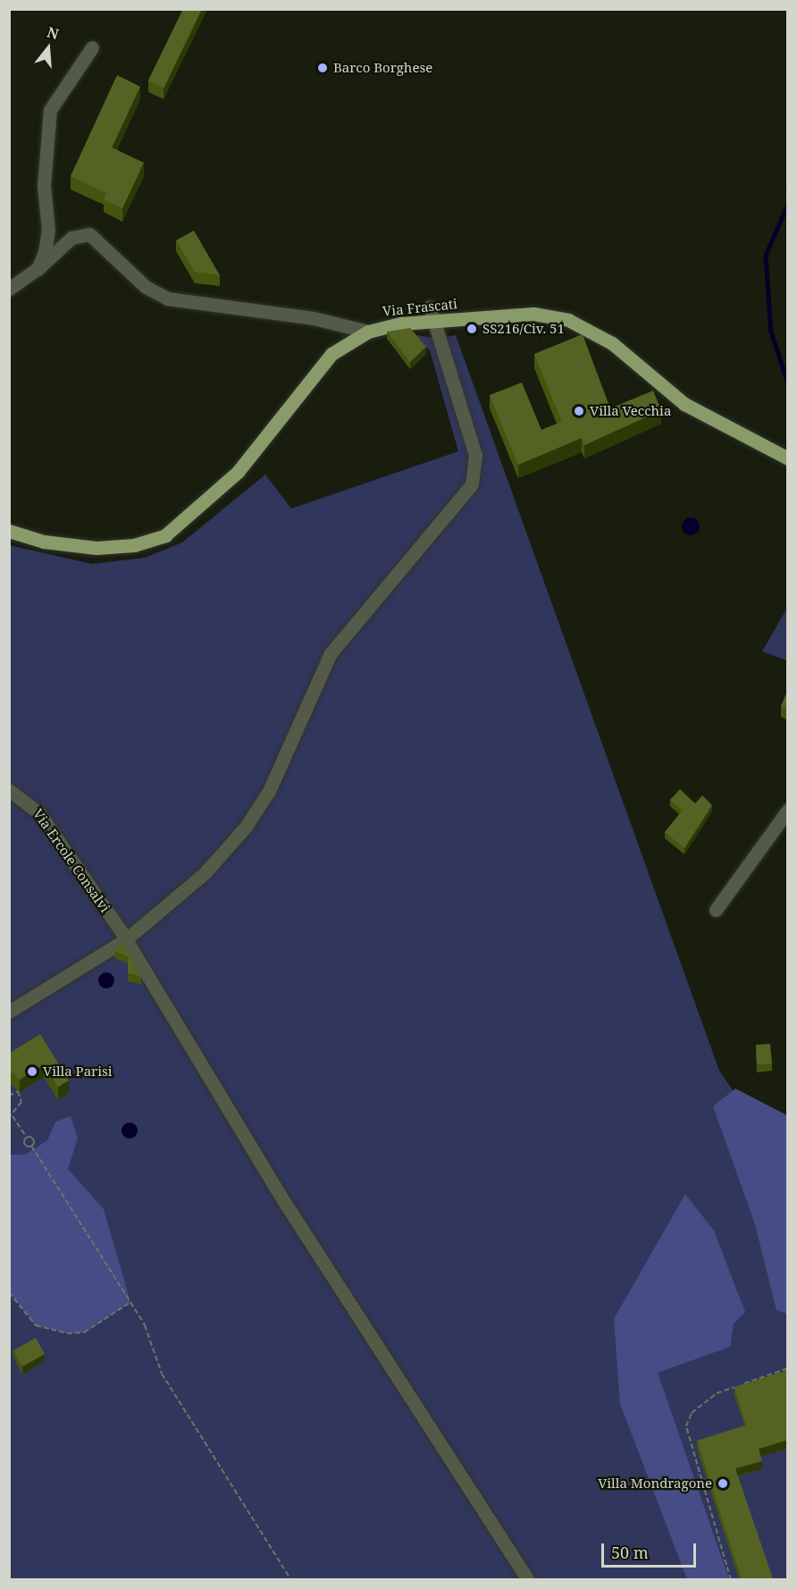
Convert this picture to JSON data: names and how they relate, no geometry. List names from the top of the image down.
{
  "streets": {
    "main road": ["Via Frascati"],
    "street": ["Via Ercole Consalvi"]
  },
  "places": [
    "Barco Borghese",
    "SS216/Civ. 51",
    "Villa Vecchia",
    "Villa Parisi",
    "Villa Mondragone"
  ],
  "scale_bar": "50 m",
  "north": "top"
}
